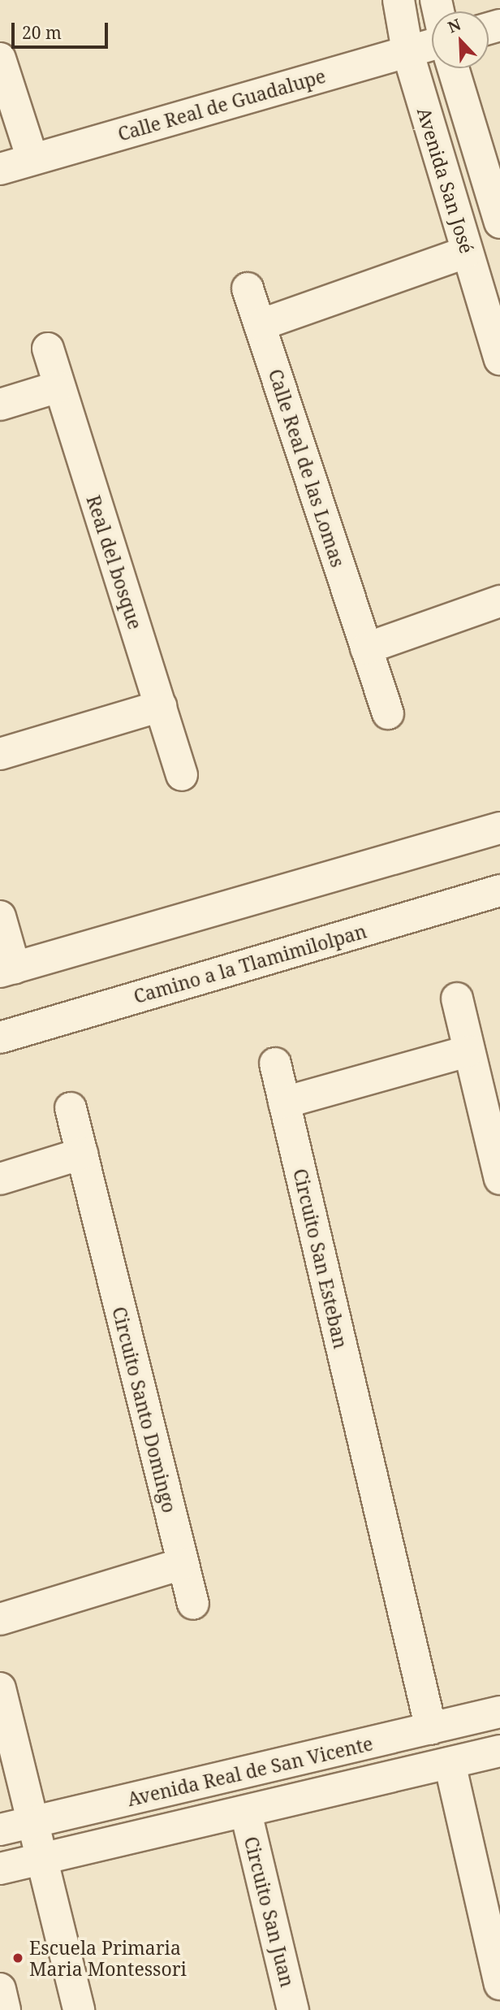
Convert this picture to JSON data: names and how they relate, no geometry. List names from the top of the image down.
{
  "streets": {
    "street": [
      "Calle Real de Guadalupe",
      "Avenida San José",
      "Calle Real de las Lomas",
      "Real del bosque",
      "Camino a la Tlamimilolpan",
      "Circuito San Esteban",
      "Circuito Santo Domingo",
      "Avenida Real de San Vicente",
      "Circuito San Juan"
    ]
  },
  "crossings": [
    ["Calle Real de Guadalupe", "Avenida San José"],
    ["Circuito San Esteban", "Avenida Real de San Vicente"],
    ["Avenida Real de San Vicente", "Circuito San Juan"]
  ],
  "places": ["Escuela Primaria Maria Montessori"],
  "scale_bar": "20 m",
  "north": "top left"
}
